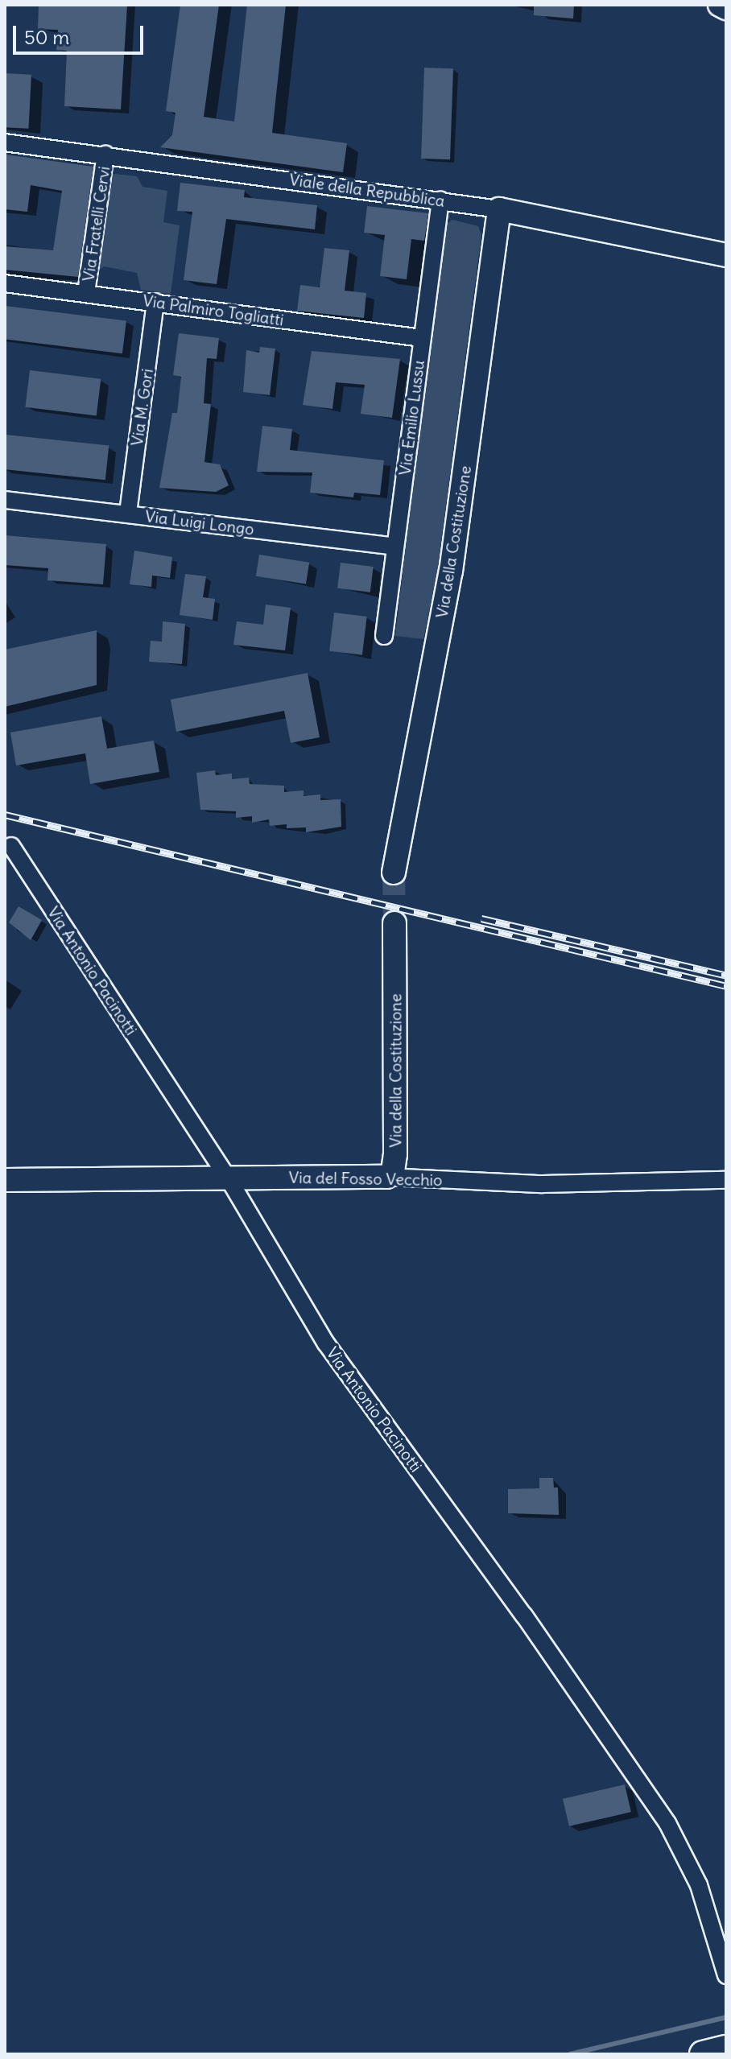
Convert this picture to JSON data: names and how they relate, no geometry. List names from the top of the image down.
{
  "streets": {
    "street": [
      "Viale della Repubblica",
      "Via Fratelli Cervi",
      "Via Palmiro Togliatti",
      "Via M. Gori",
      "Via Emilio Lussu",
      "Via Luigi Longo",
      "Via della Costituzione",
      "Via Antonio Pacinotti",
      "Via del Fosso Vecchio"
    ]
  },
  "crossings": [
    ["Viale della Repubblica", "Via Fratelli Cervi"],
    ["Viale della Repubblica", "Via Emilio Lussu"],
    ["Viale della Repubblica", "Via della Costituzione"],
    ["Via Fratelli Cervi", "Via Palmiro Togliatti"],
    ["Via Palmiro Togliatti", "Via M. Gori"],
    ["Via Palmiro Togliatti", "Via Emilio Lussu"],
    ["Via M. Gori", "Via Luigi Longo"],
    ["Via Emilio Lussu", "Via Luigi Longo"],
    ["Via della Costituzione", "Via del Fosso Vecchio"],
    ["Via Antonio Pacinotti", "Via del Fosso Vecchio"]
  ],
  "scale_bar": "50 m"
}
